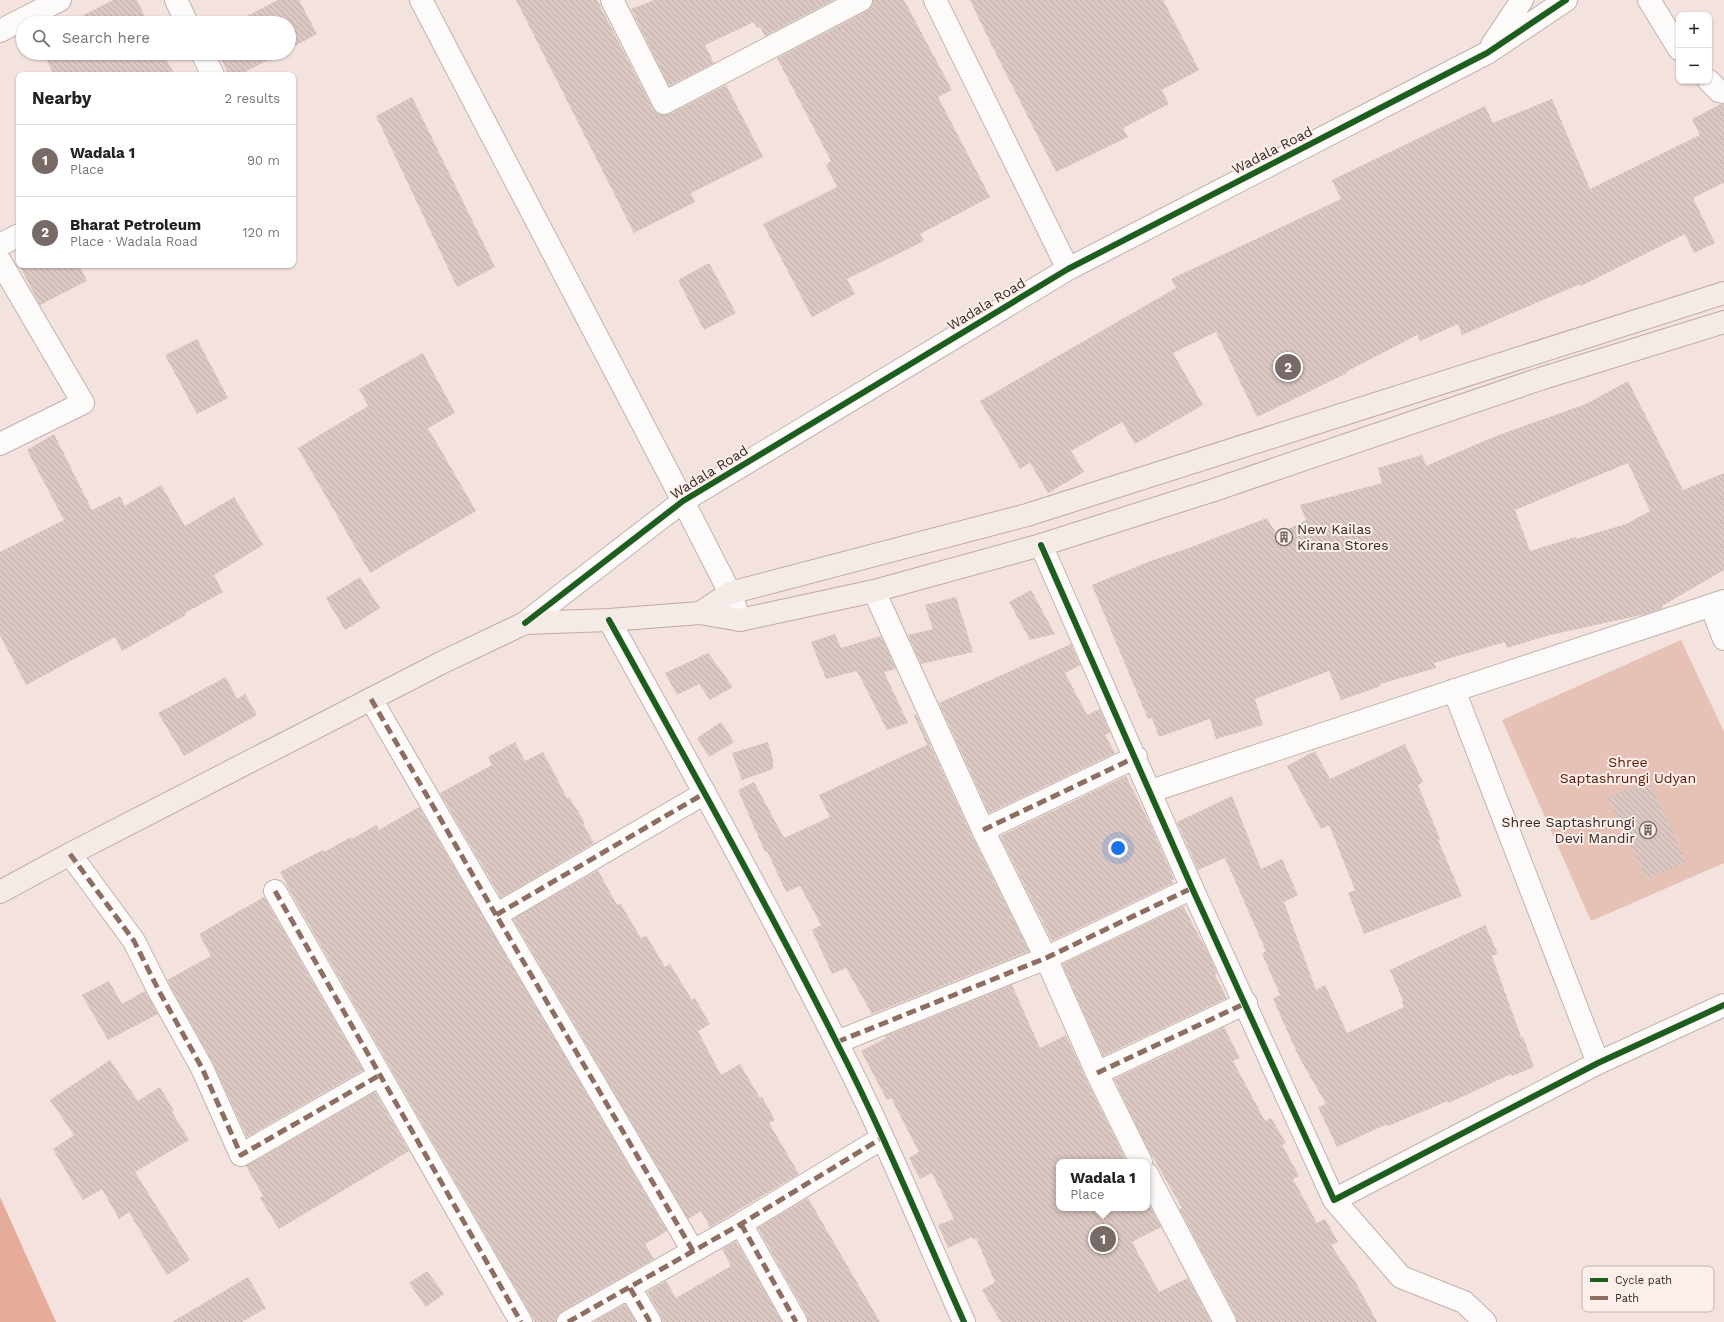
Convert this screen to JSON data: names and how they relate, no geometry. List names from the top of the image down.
{
  "streets": {
    "street": ["Wadala Road"]
  },
  "parks": ["Shree Saptashrungi Udyan"],
  "places": {
    "building": ["New Kailas Kirana Stores", "Shree Saptashrungi Devi Mandir"]
  },
  "legend": ["Cycle path", "Path"],
  "page": {
    "map_buttons": ["+", "−"],
    "search": "Search here",
    "heading": ["Nearby", "2 results"],
    "list": [
      {
        "mark": "1",
        "name": "Wadala 1",
        "note": "Place",
        "value": "90 m"
      },
      {
        "mark": "2",
        "name": "Bharat Petroleum",
        "note": "Place · Wadala Road",
        "value": "120 m"
      }
    ],
    "pins": ["2", "1"],
    "popup": ["Wadala 1", "Place"]
  }
}
